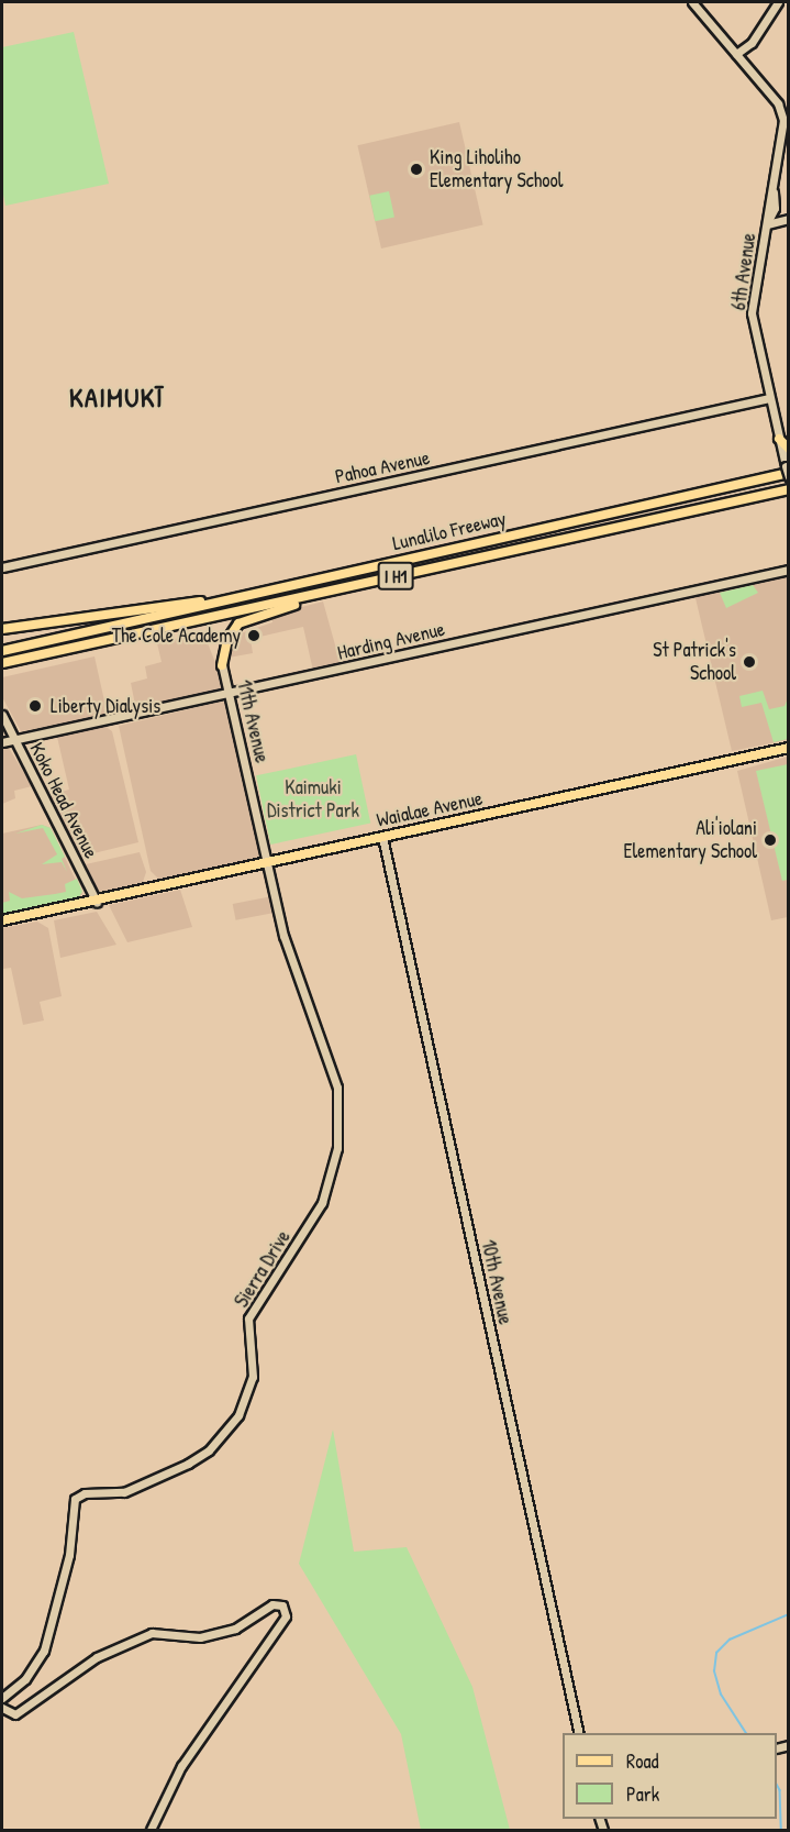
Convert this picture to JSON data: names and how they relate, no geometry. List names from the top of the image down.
{
  "streets": {
    "highway": ["Lunalilo Freeway", "I H1"],
    "main road": ["Waialae Avenue"],
    "street": [
      "6th Avenue",
      "Pahoa Avenue",
      "Harding Avenue",
      "11th Avenue",
      "Koko Head Avenue",
      "Sierra Drive",
      "10th Avenue"
    ]
  },
  "crossings": [
    ["6th Avenue", "Pahoa Avenue"],
    ["6th Avenue", "Lunalilo Freeway"],
    ["Harding Avenue", "11th Avenue"],
    ["Harding Avenue", "Koko Head Avenue"],
    ["11th Avenue", "Waialae Avenue"],
    ["11th Avenue", "Sierra Drive"],
    ["Koko Head Avenue", "Waialae Avenue"],
    ["Waialae Avenue", "Sierra Drive"],
    ["Waialae Avenue", "10th Avenue"]
  ],
  "districts": ["KAIMUKĪ"],
  "parks": ["Kaimuki District Park"],
  "places": [
    "King Liholiho Elementary School",
    "The Cole Academy",
    "St Patrick's School",
    "Liberty Dialysis",
    "Ali'iolani Elementary School"
  ],
  "legend": ["Road", "Park"]
}
